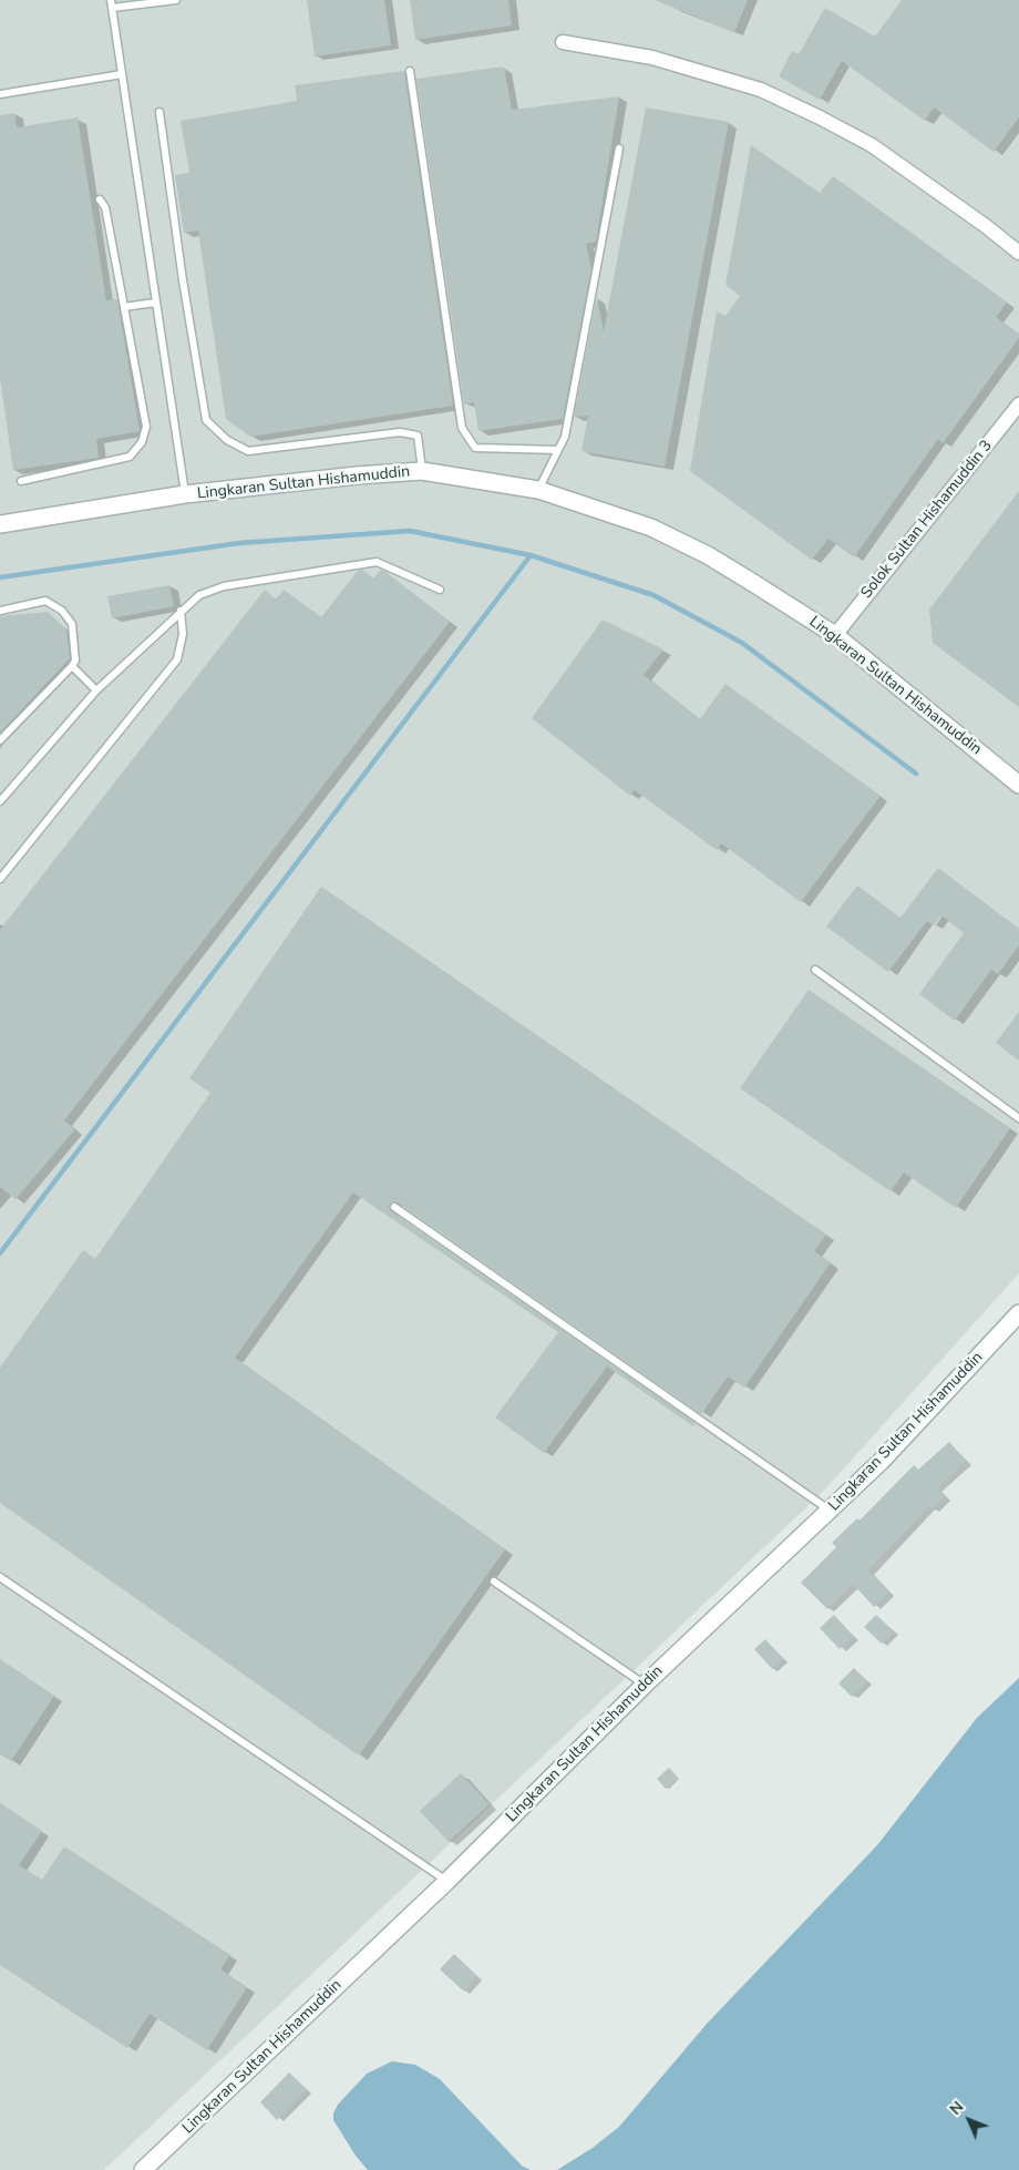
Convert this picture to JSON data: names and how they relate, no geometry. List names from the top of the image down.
{
  "streets": {
    "street": ["Lingkaran Sultan Hishamuddin", "Solok Sultan Hishamuddin 3"]
  },
  "crossings": [
    ["Lingkaran Sultan Hishamuddin", "Solok Sultan Hishamuddin 3"]
  ],
  "north": "top left"
}
